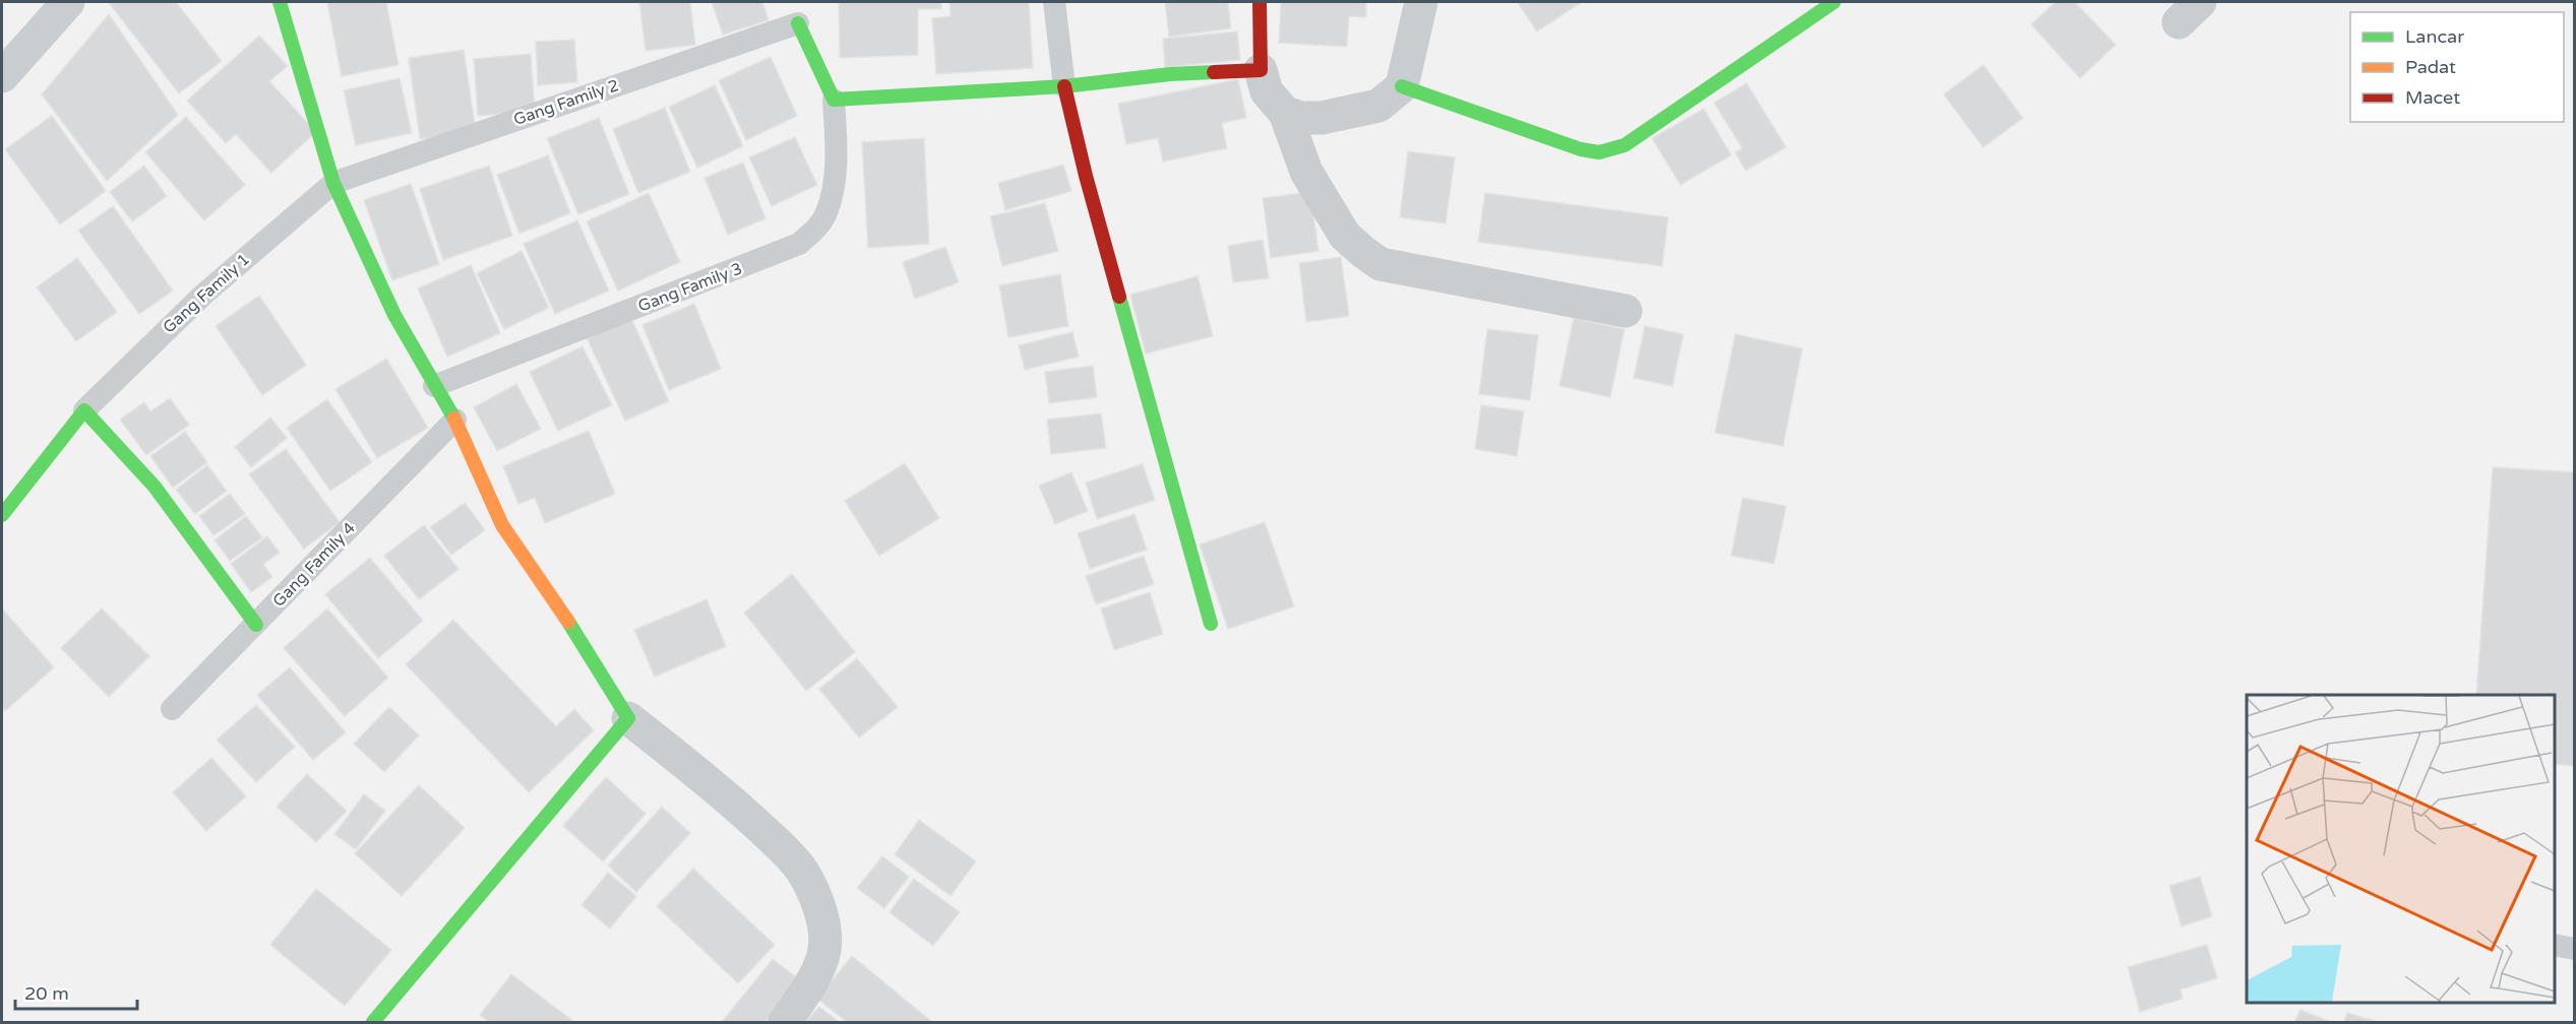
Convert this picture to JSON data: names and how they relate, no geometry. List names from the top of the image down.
{
  "streets": {
    "lane": [
      "Gang Family 2",
      "Gang Family 3",
      "Gang Family 1",
      "Gang Family 4"
    ]
  },
  "crossings": [
    ["Gang Family 2", "Gang Family 1"]
  ],
  "legend": ["Lancar", "Padat", "Macet"],
  "scale_bar": "20 m"
}
